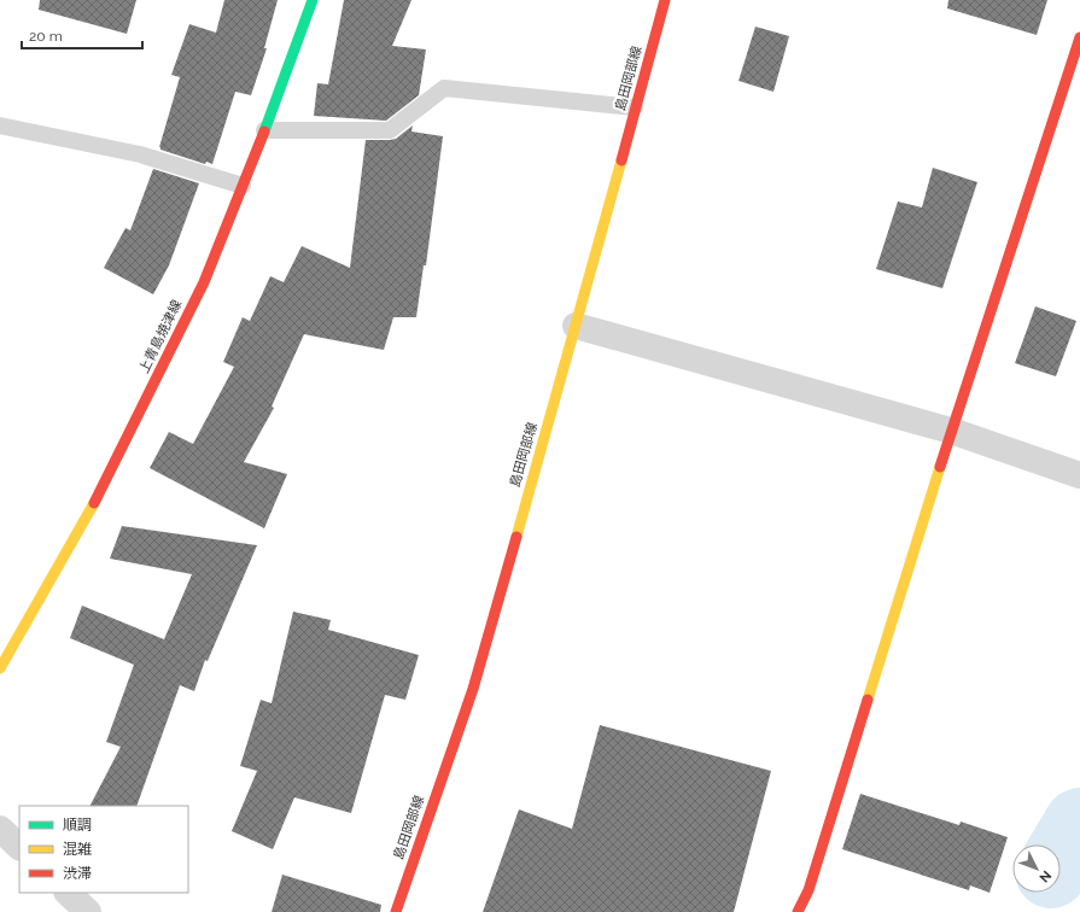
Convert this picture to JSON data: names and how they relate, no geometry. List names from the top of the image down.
{
  "streets": {
    "main road": ["島田岡部線", "上青島焼津線"]
  },
  "legend": ["順調", "混雑", "渋滞"],
  "scale_bar": "20 m",
  "north": "bottom right"
}
